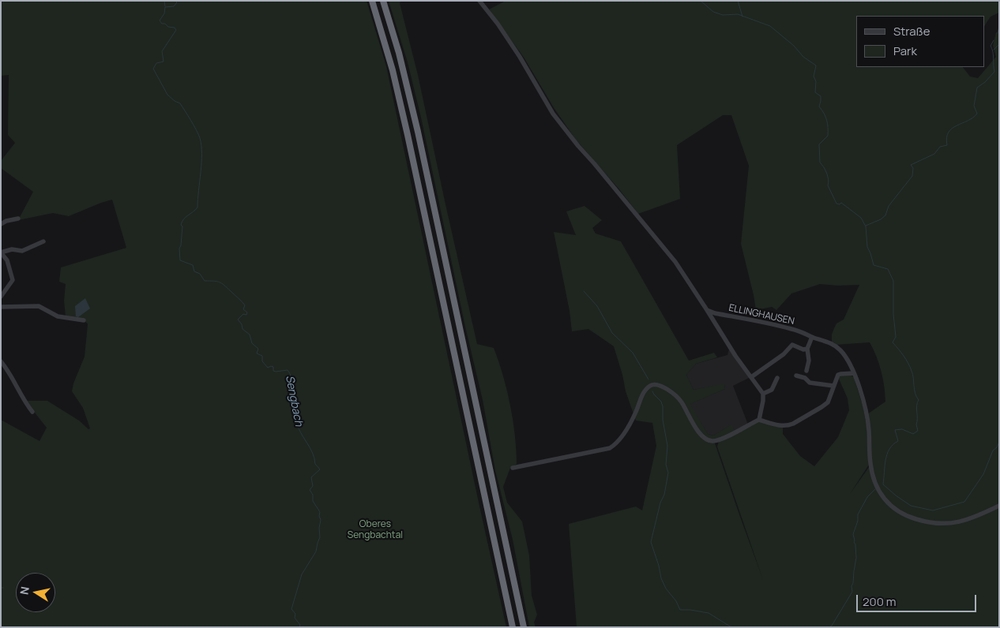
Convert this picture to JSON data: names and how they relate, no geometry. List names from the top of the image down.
{
  "streets": {
    "street": ["ELLINGHAUSEN"]
  },
  "water": ["Sengbach"],
  "parks": ["Oberes Sengbachtal"],
  "legend": ["Straße", "Park"],
  "scale_bar": "200 m",
  "north": "left"
}
